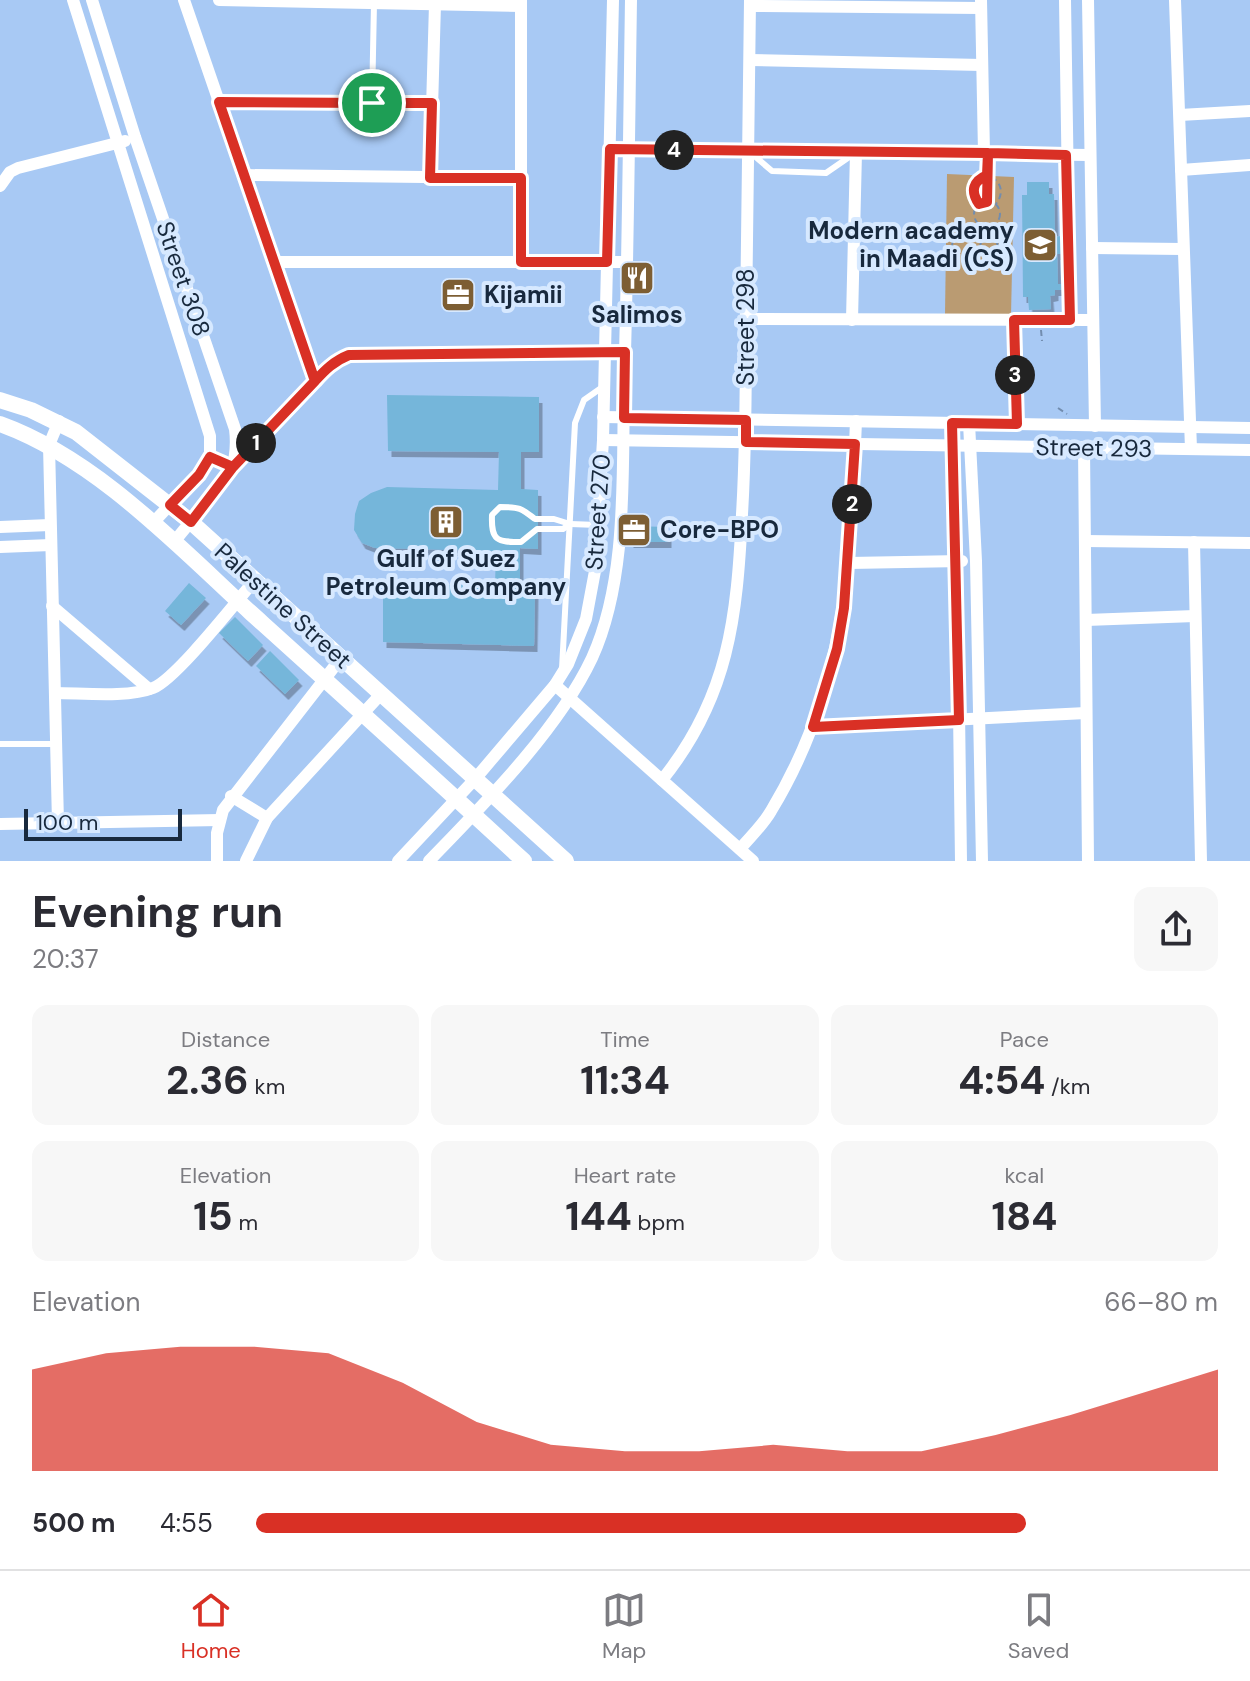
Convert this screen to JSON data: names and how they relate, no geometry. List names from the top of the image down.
{
  "streets": {
    "street": [
      "Street 308",
      "Street 298",
      "Street 293",
      "Street 270",
      "Palestine Street"
    ]
  },
  "crossings": [
    ["Street 298", "Street 293"],
    ["Street 293", "Street 270"],
    ["Street 270", "Palestine Street"]
  ],
  "places": {
    "school or university": ["Modern academy in Maadi (CS)"],
    "restaurant": ["Salimos"],
    "office": ["Kijamii", "Core-BPO"],
    "building": ["Gulf of Suez Petroleum Company"]
  },
  "scale_bar": "100 m",
  "page": {
    "pins": [
      "4",
      "3",
      "1",
      "2"
    ],
    "scale": "100 m",
    "heading": ["Evening run", "20:37"],
    "stats": [
      ["Distance", "2.36 km"],
      ["Time", "11:34"],
      ["Pace", "4:54 /km"],
      ["Elevation", "15 m"],
      ["Heart rate", "144 bpm"],
      ["kcal", "184"]
    ],
    "chart": ["Elevation", "66–80 m"],
    "list": [
      {
        "name": "500 m",
        "note": "4:55"
      }
    ],
    "tabs": ["Home", "Map", "Saved"]
  }
}
